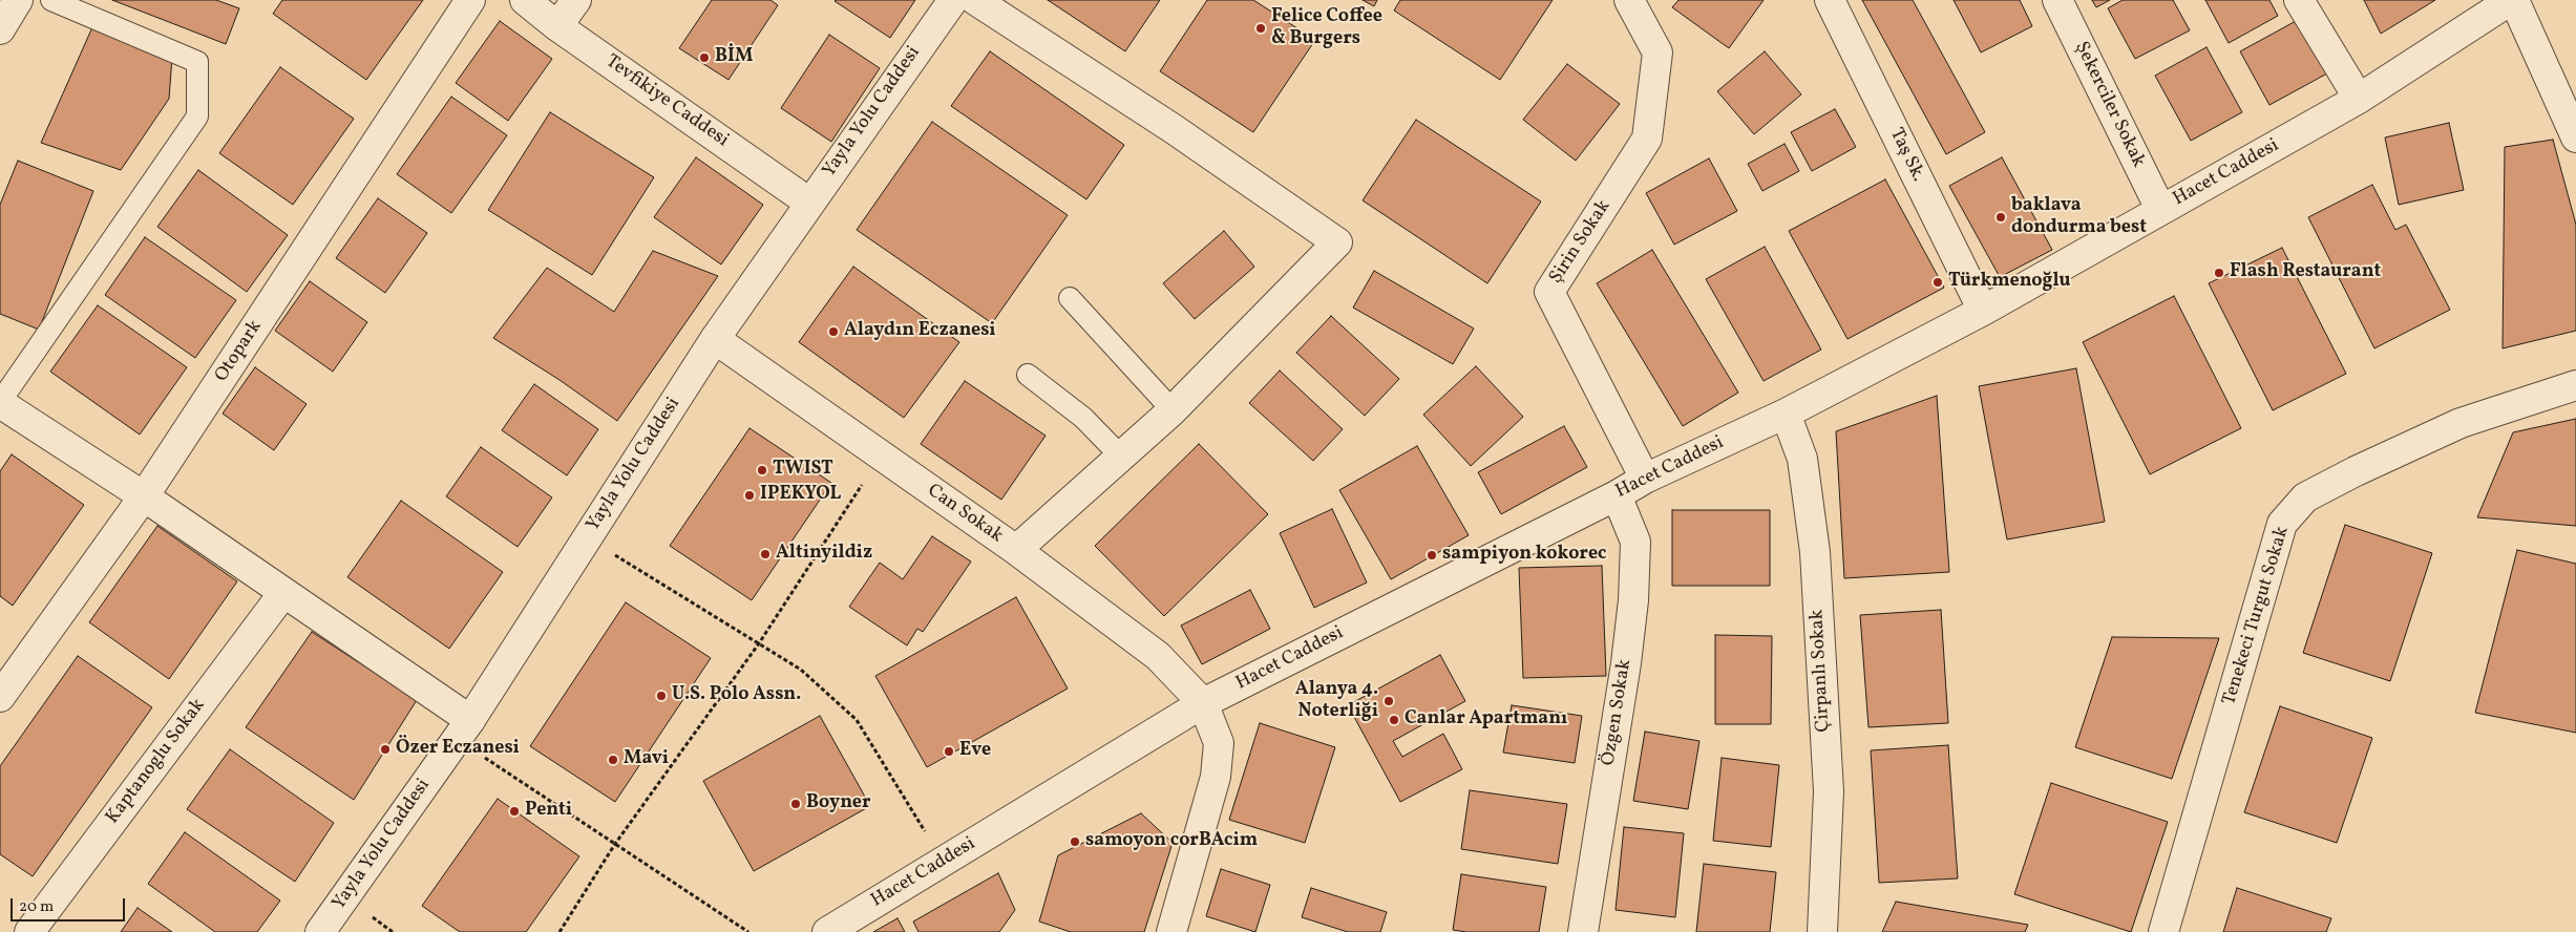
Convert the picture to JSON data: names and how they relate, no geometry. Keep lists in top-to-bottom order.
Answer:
{
  "streets": {
    "street": [
      "Tevfikiye Caddesi",
      "Şekerciler Sokak",
      "Yayla Yolu Caddesi",
      "Taş Sk.",
      "Hacet Caddesi",
      "Şirin Sokak",
      "Otopark",
      "Can Sokak",
      "Tenekeci Turgut Sokak",
      "Çirpanlı Sokak",
      "Özgen Sokak",
      "Kaptanoglu Sokak"
    ]
  },
  "crossings": [
    ["Tevfikiye Caddesi", "Yayla Yolu Caddesi"],
    ["Şekerciler Sokak", "Hacet Caddesi"],
    ["Yayla Yolu Caddesi", "Can Sokak"],
    ["Taş Sk.", "Hacet Caddesi"],
    ["Hacet Caddesi", "Şirin Sokak"],
    ["Hacet Caddesi", "Can Sokak"],
    ["Hacet Caddesi", "Çirpanlı Sokak"],
    ["Hacet Caddesi", "Özgen Sokak"]
  ],
  "places": [
    "Felice Coffee & Burgers",
    "BİM",
    "baklava dondurma best",
    "Flash Restaurant",
    "Türkmenoğlu",
    "Alaydın Eczanesi",
    "TWIST",
    "IPEKYOL",
    "Altinyildiz",
    "sampiyon kokorec",
    "U.S. Polo Assn.",
    "Alanya 4. Noterliği",
    "Canlar Apartmanı",
    "Özer Eczanesi",
    "Eve",
    "Mavi",
    "Boyner",
    "Penti",
    "samoyon corBAcim"
  ],
  "scale_bar": "20 m"
}
